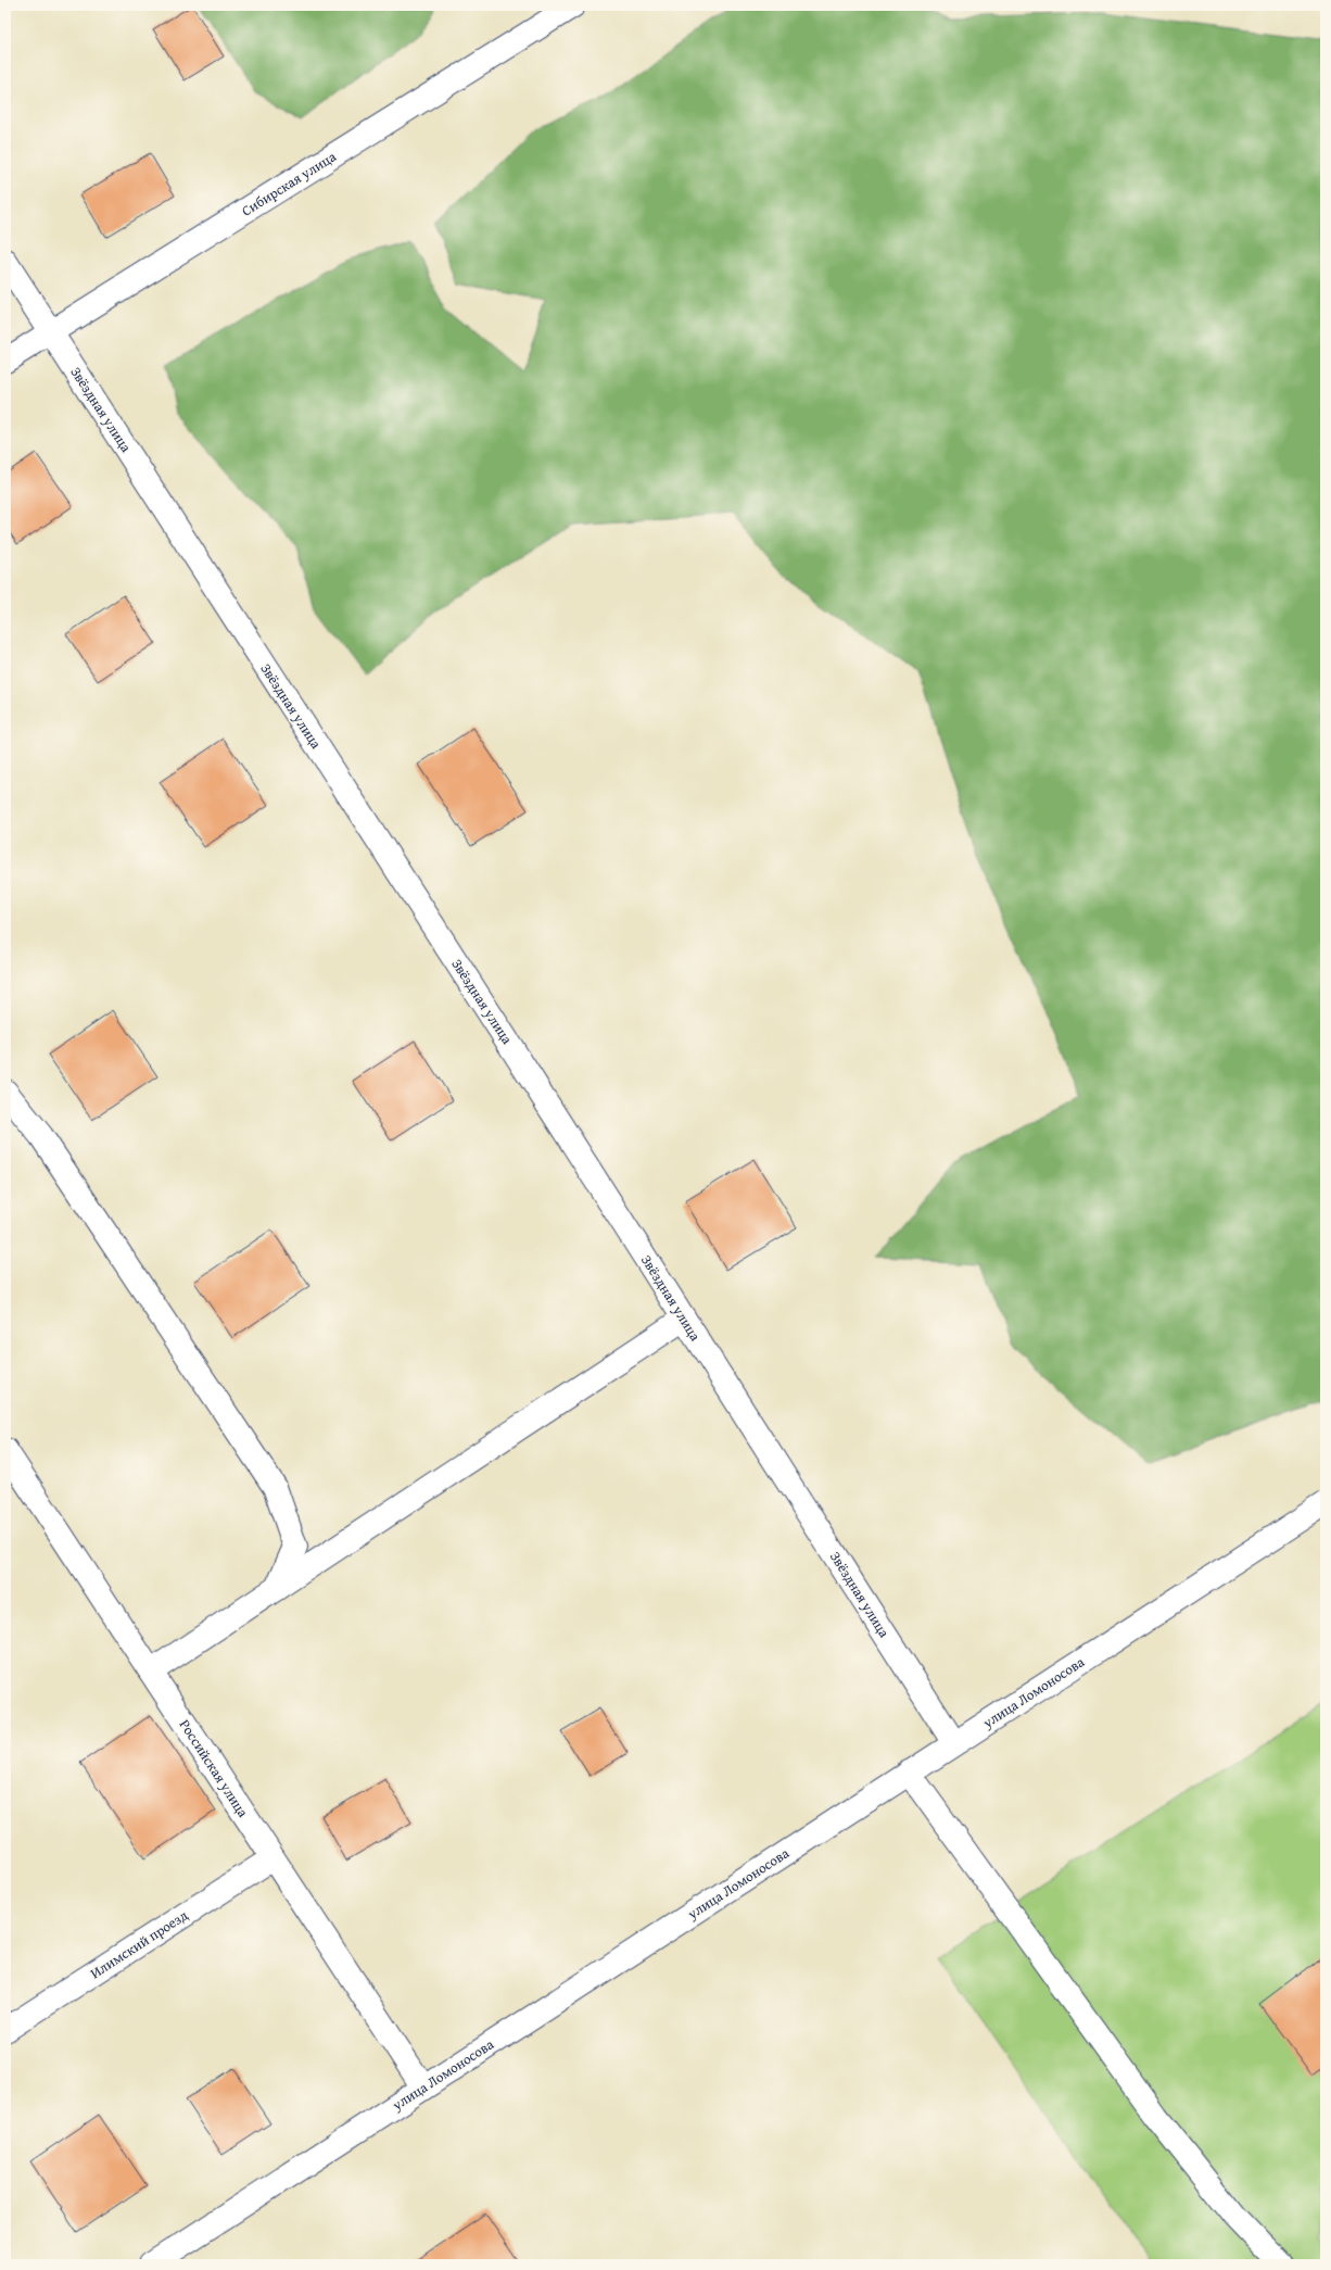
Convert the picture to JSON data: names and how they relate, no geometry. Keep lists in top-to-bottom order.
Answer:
{
  "streets": {
    "street": [
      "Сибирская улица",
      "Звёздная улица",
      "улица Ломоносова",
      "Российская улица",
      "Илимский проезд"
    ]
  },
  "crossings": [
    ["Сибирская улица", "Звёздная улица"],
    ["Звёздная улица", "улица Ломоносова"],
    ["улица Ломоносова", "Российская улица"],
    ["Российская улица", "Илимский проезд"]
  ]
}
